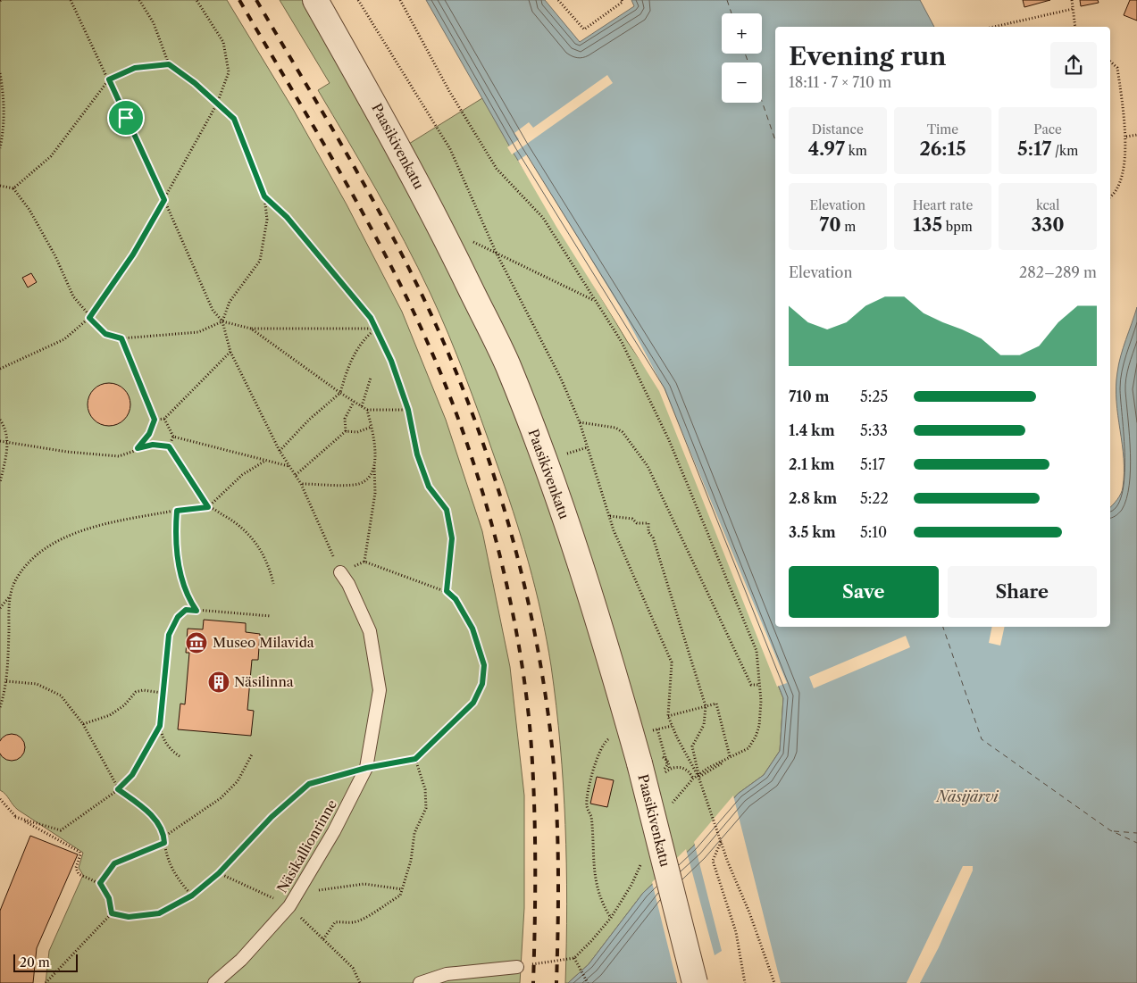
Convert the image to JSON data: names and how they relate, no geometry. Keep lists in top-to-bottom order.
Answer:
{
  "streets": {
    "street": ["Paasikivenkatu"],
    "lane": ["Näsikallionrinne"]
  },
  "water": ["Näsijärvi"],
  "places": {
    "museum": ["Museo Milavida"],
    "building": ["Näsilinna"]
  },
  "scale_bar": "20 m",
  "page": {
    "map_buttons": ["+", "−"],
    "heading": ["Evening run", "18:11 · 7 × 710 m"],
    "stats": [
      ["Distance", "4.97 km"],
      ["Time", "26:15"],
      ["Pace", "5:17 /km"],
      ["Elevation", "70 m"],
      ["Heart rate", "135 bpm"],
      ["kcal", "330"]
    ],
    "chart": ["Elevation", "282–289 m"],
    "list": [
      {
        "name": "710 m",
        "note": "5:25"
      },
      {
        "name": "1.4 km",
        "note": "5:33"
      },
      {
        "name": "2.1 km",
        "note": "5:17"
      },
      {
        "name": "2.8 km",
        "note": "5:22"
      },
      {
        "name": "3.5 km",
        "note": "5:10"
      }
    ],
    "buttons": ["Save", "Share"],
    "scale": "20 m"
  }
}
